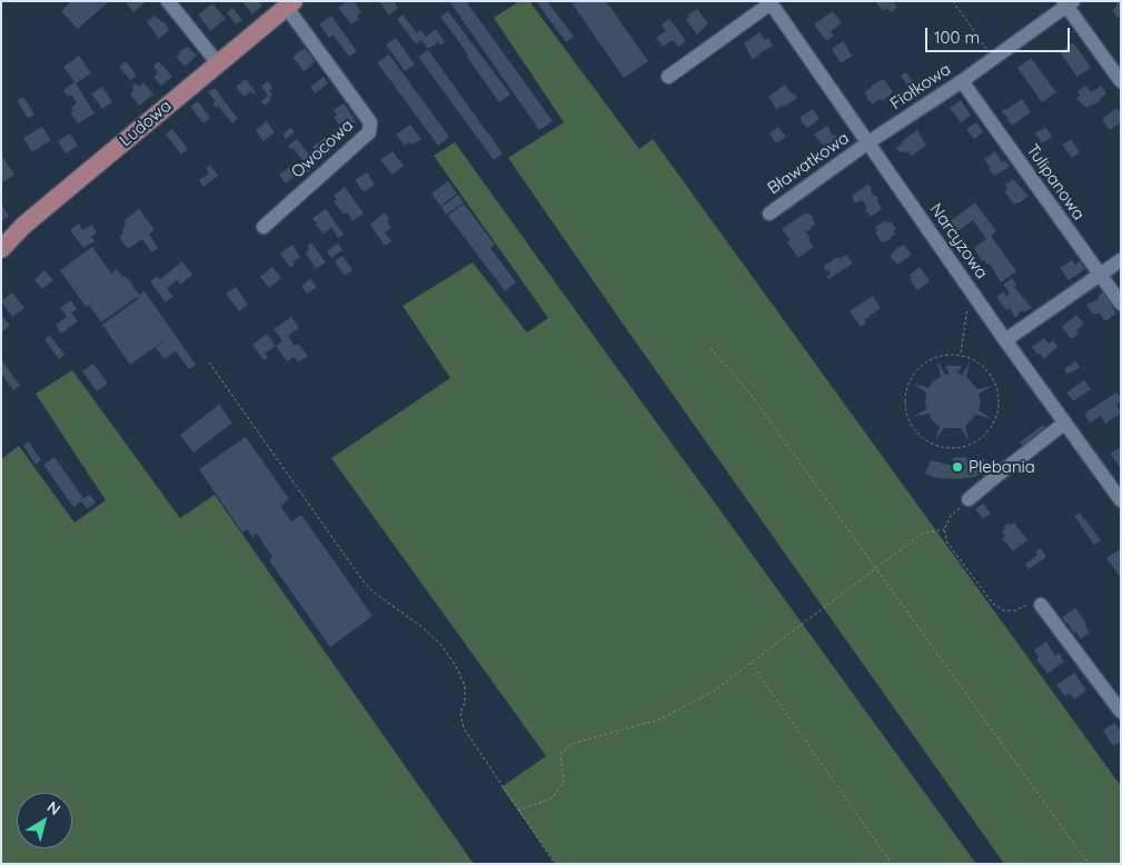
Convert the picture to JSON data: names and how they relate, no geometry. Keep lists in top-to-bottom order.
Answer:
{
  "streets": {
    "main road": ["Ludowa"],
    "street": [
      "Fiołkowa",
      "Owocowa",
      "Bławatkowa",
      "Tulipanowa",
      "Narcyzowa"
    ]
  },
  "crossings": [
    ["Fiołkowa", "Bławatkowa"],
    ["Fiołkowa", "Tulipanowa"],
    ["Fiołkowa", "Narcyzowa"],
    ["Ludowa", "Owocowa"],
    ["Bławatkowa", "Narcyzowa"]
  ],
  "places": ["Plebania"],
  "scale_bar": "100 m",
  "north": "top right"
}
